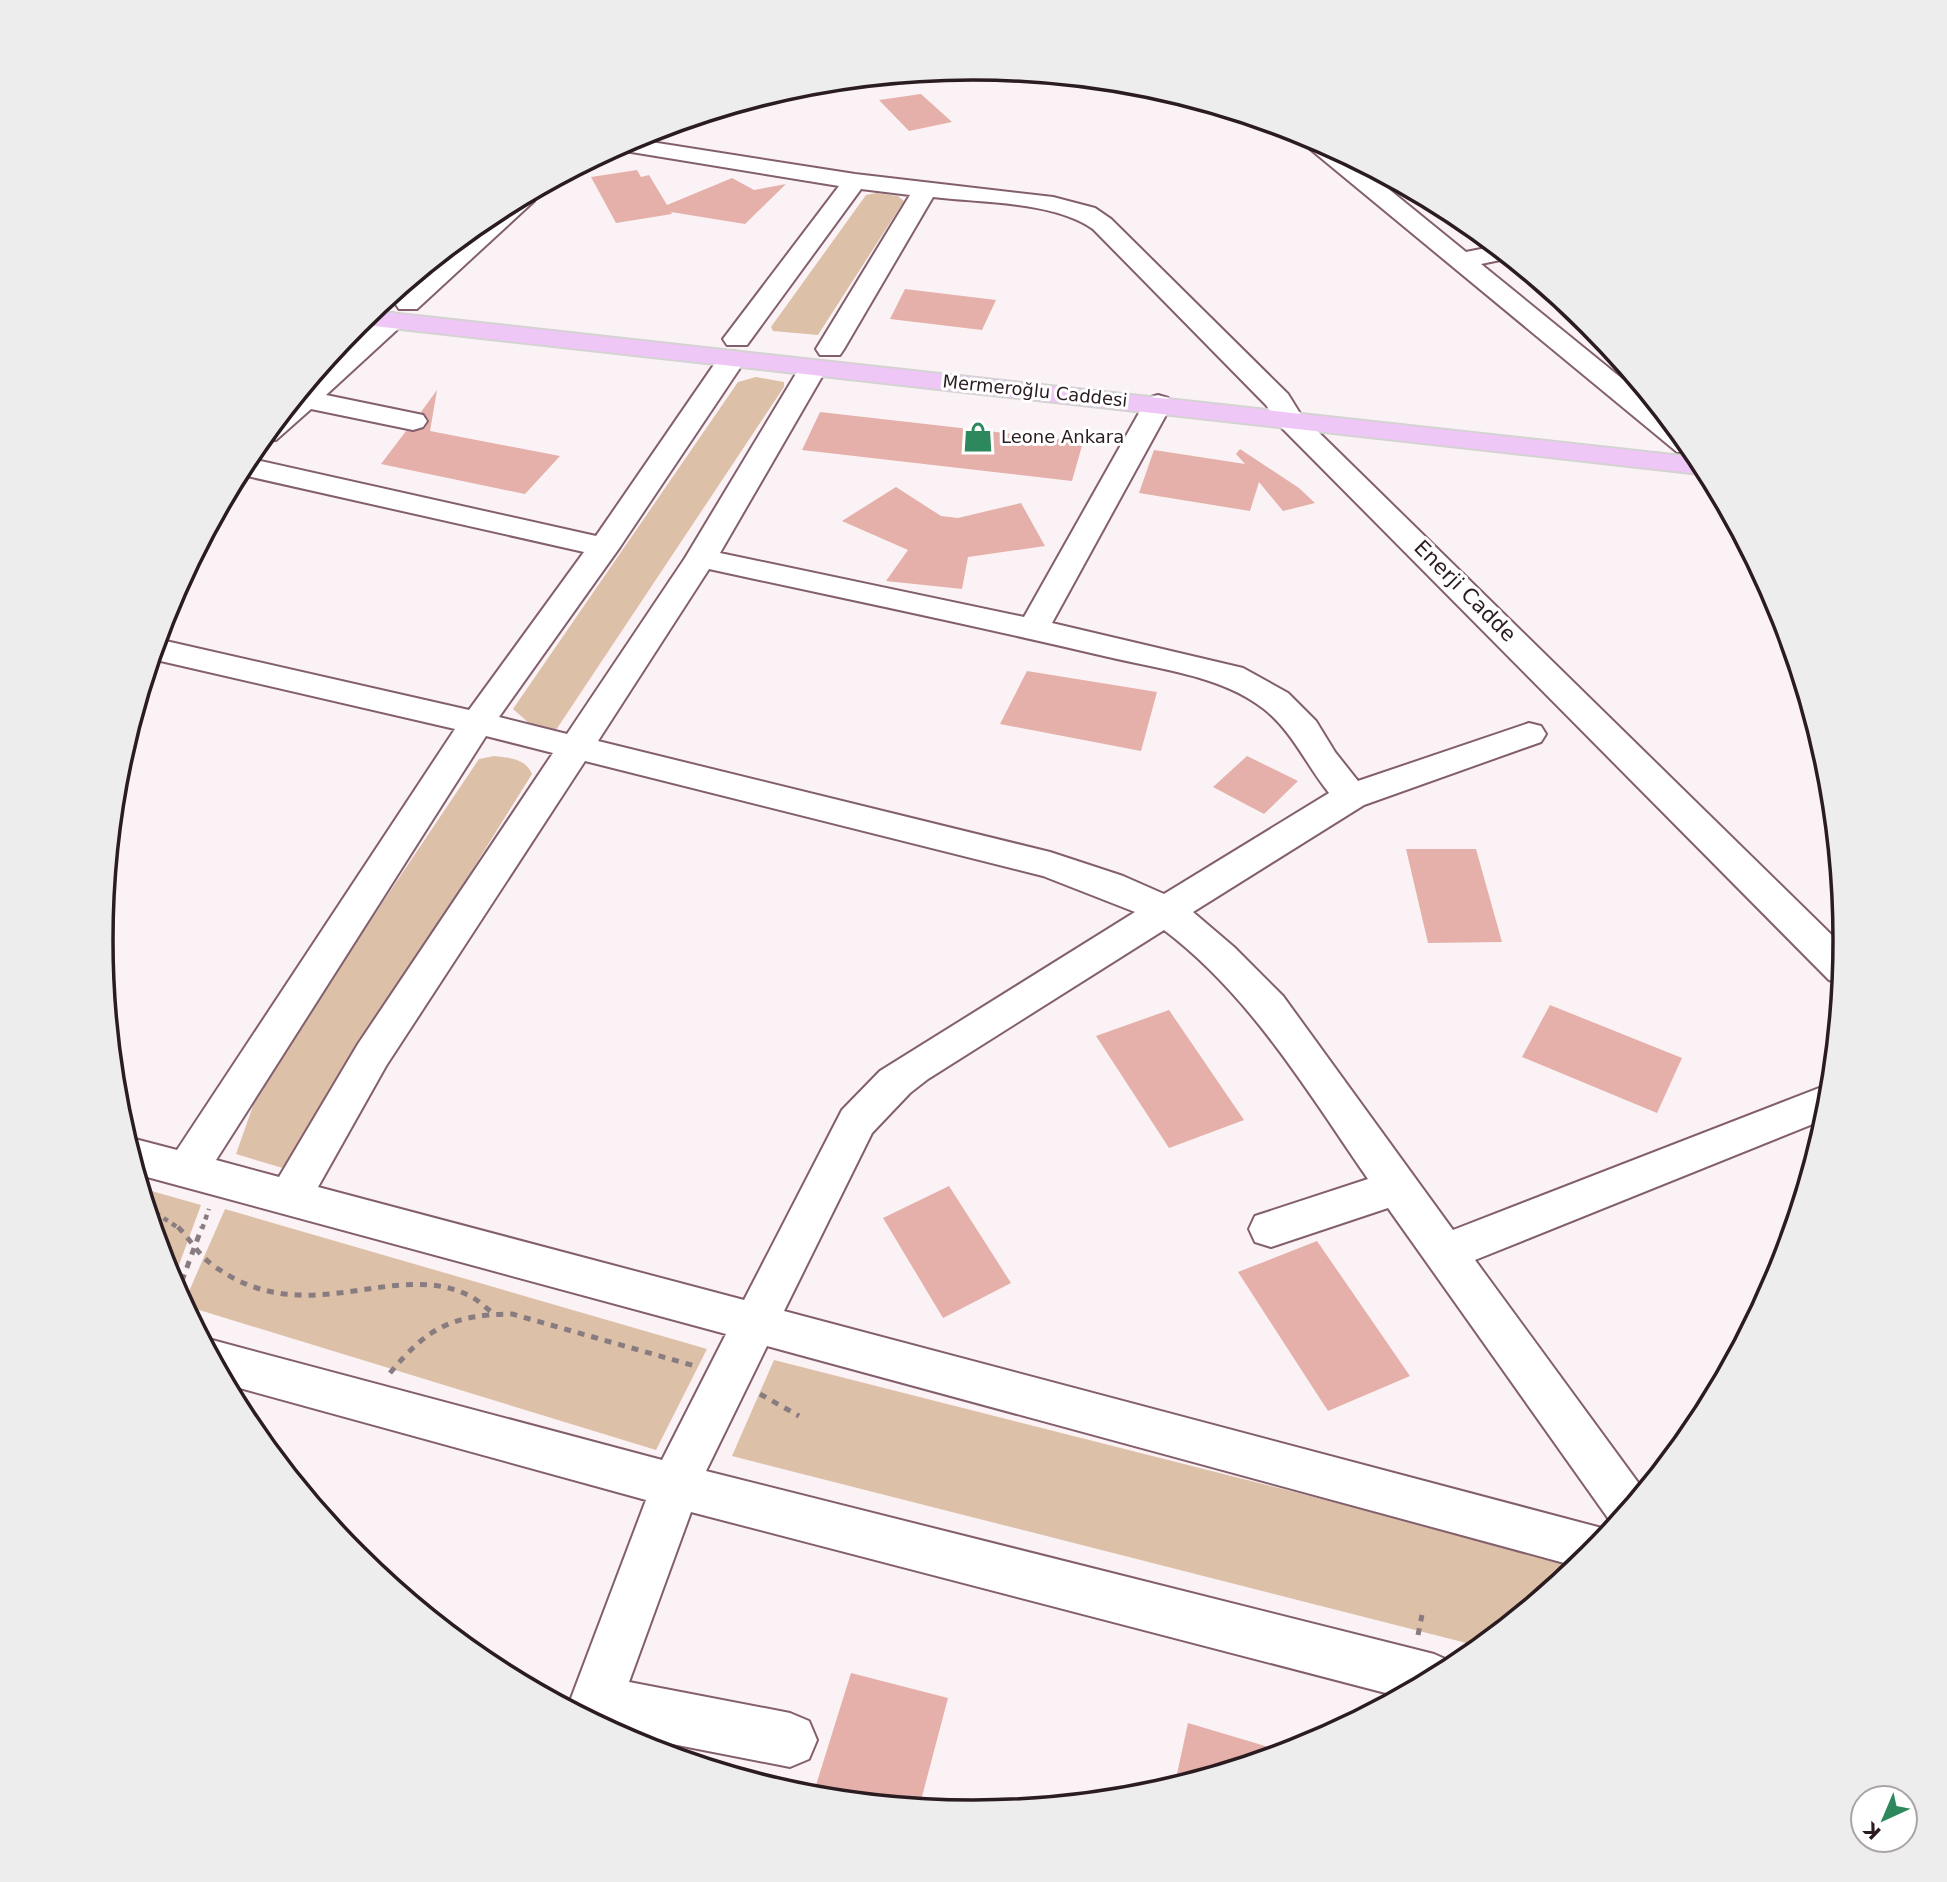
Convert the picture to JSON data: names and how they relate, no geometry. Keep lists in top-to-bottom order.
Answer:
{
  "streets": {
    "main road": ["Mermeroğlu Caddesi"],
    "street": ["Enerji Cadde"]
  },
  "crossings": [
    ["Mermeroğlu Caddesi", "Enerji Cadde"]
  ],
  "places": {
    "shop": ["Leone Ankara"]
  },
  "north": "bottom left"
}
